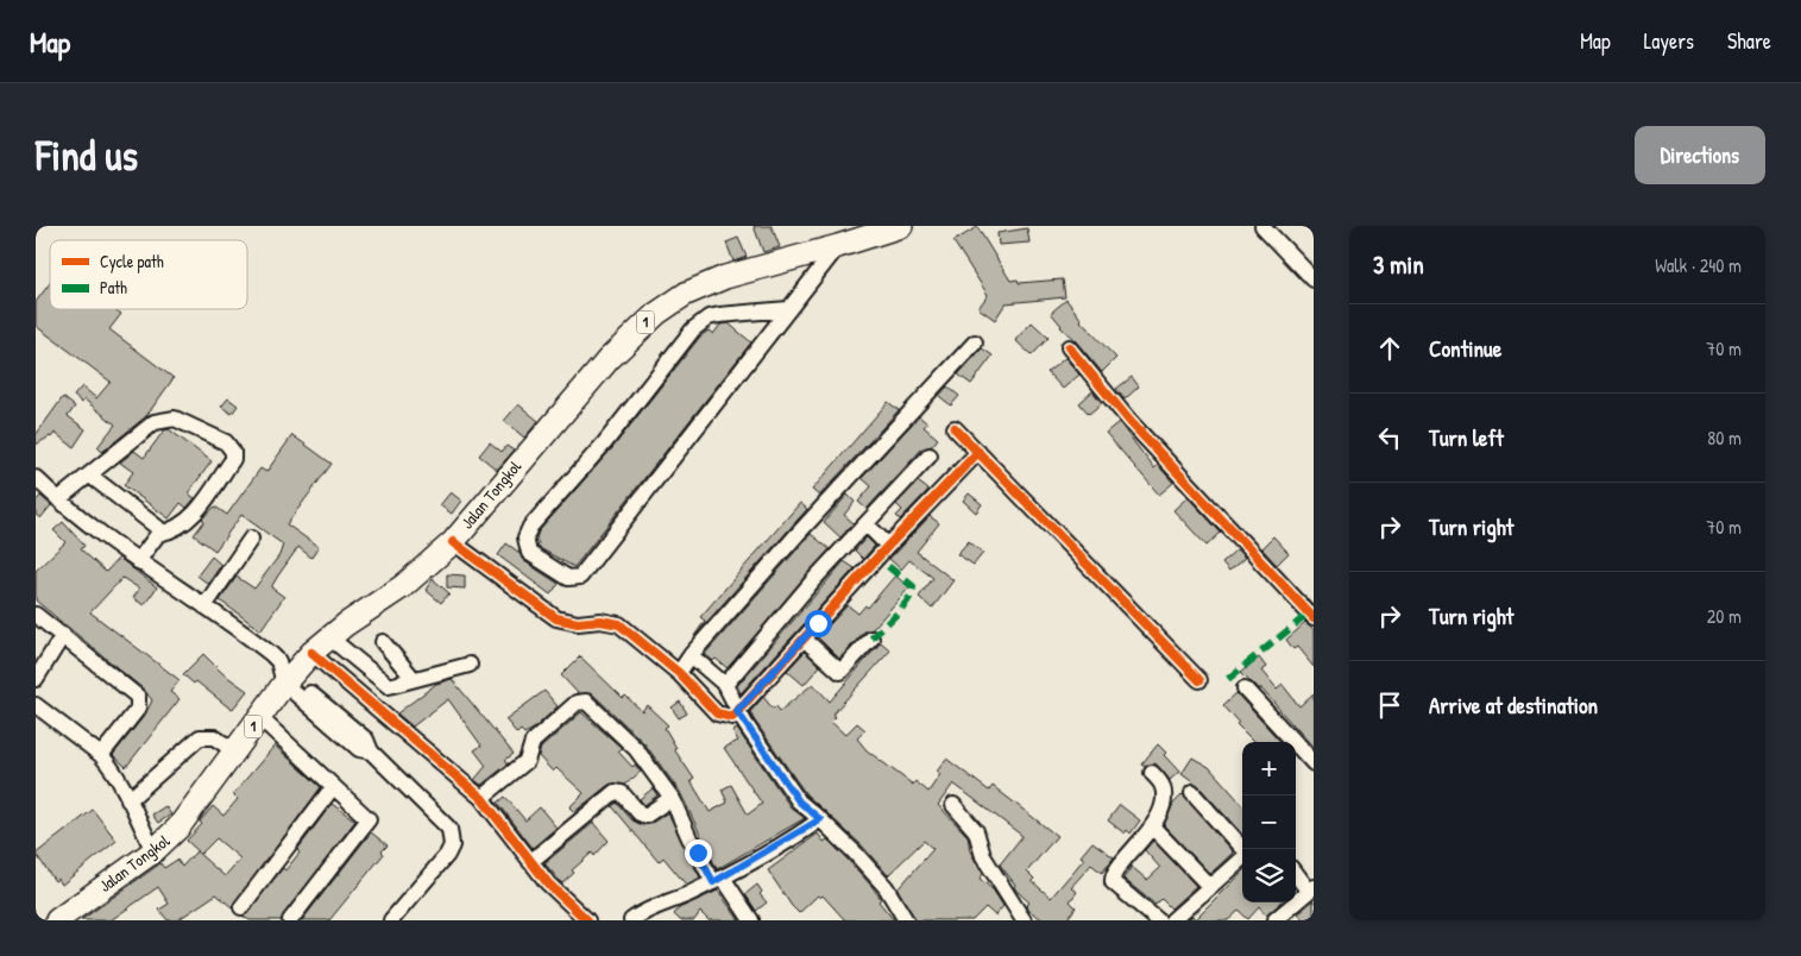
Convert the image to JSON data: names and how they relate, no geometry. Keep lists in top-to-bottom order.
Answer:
{
  "streets": {
    "highway": ["1", "Jalan Tongkol"]
  },
  "legend": ["Cycle path", "Path"],
  "page": {
    "header": "Map",
    "nav": ["Map", "Layers", "Share"],
    "buttons": "Directions",
    "title": "Find us",
    "heading": ["3 min", "Walk · 240 m"],
    "list": [
      ["Continue", "70 m"],
      ["Turn left", "80 m"],
      ["Turn right", "70 m"],
      ["Turn right", "20 m"],
      "Arrive at destination"
    ],
    "map_buttons": ["+", "−"]
  }
}
